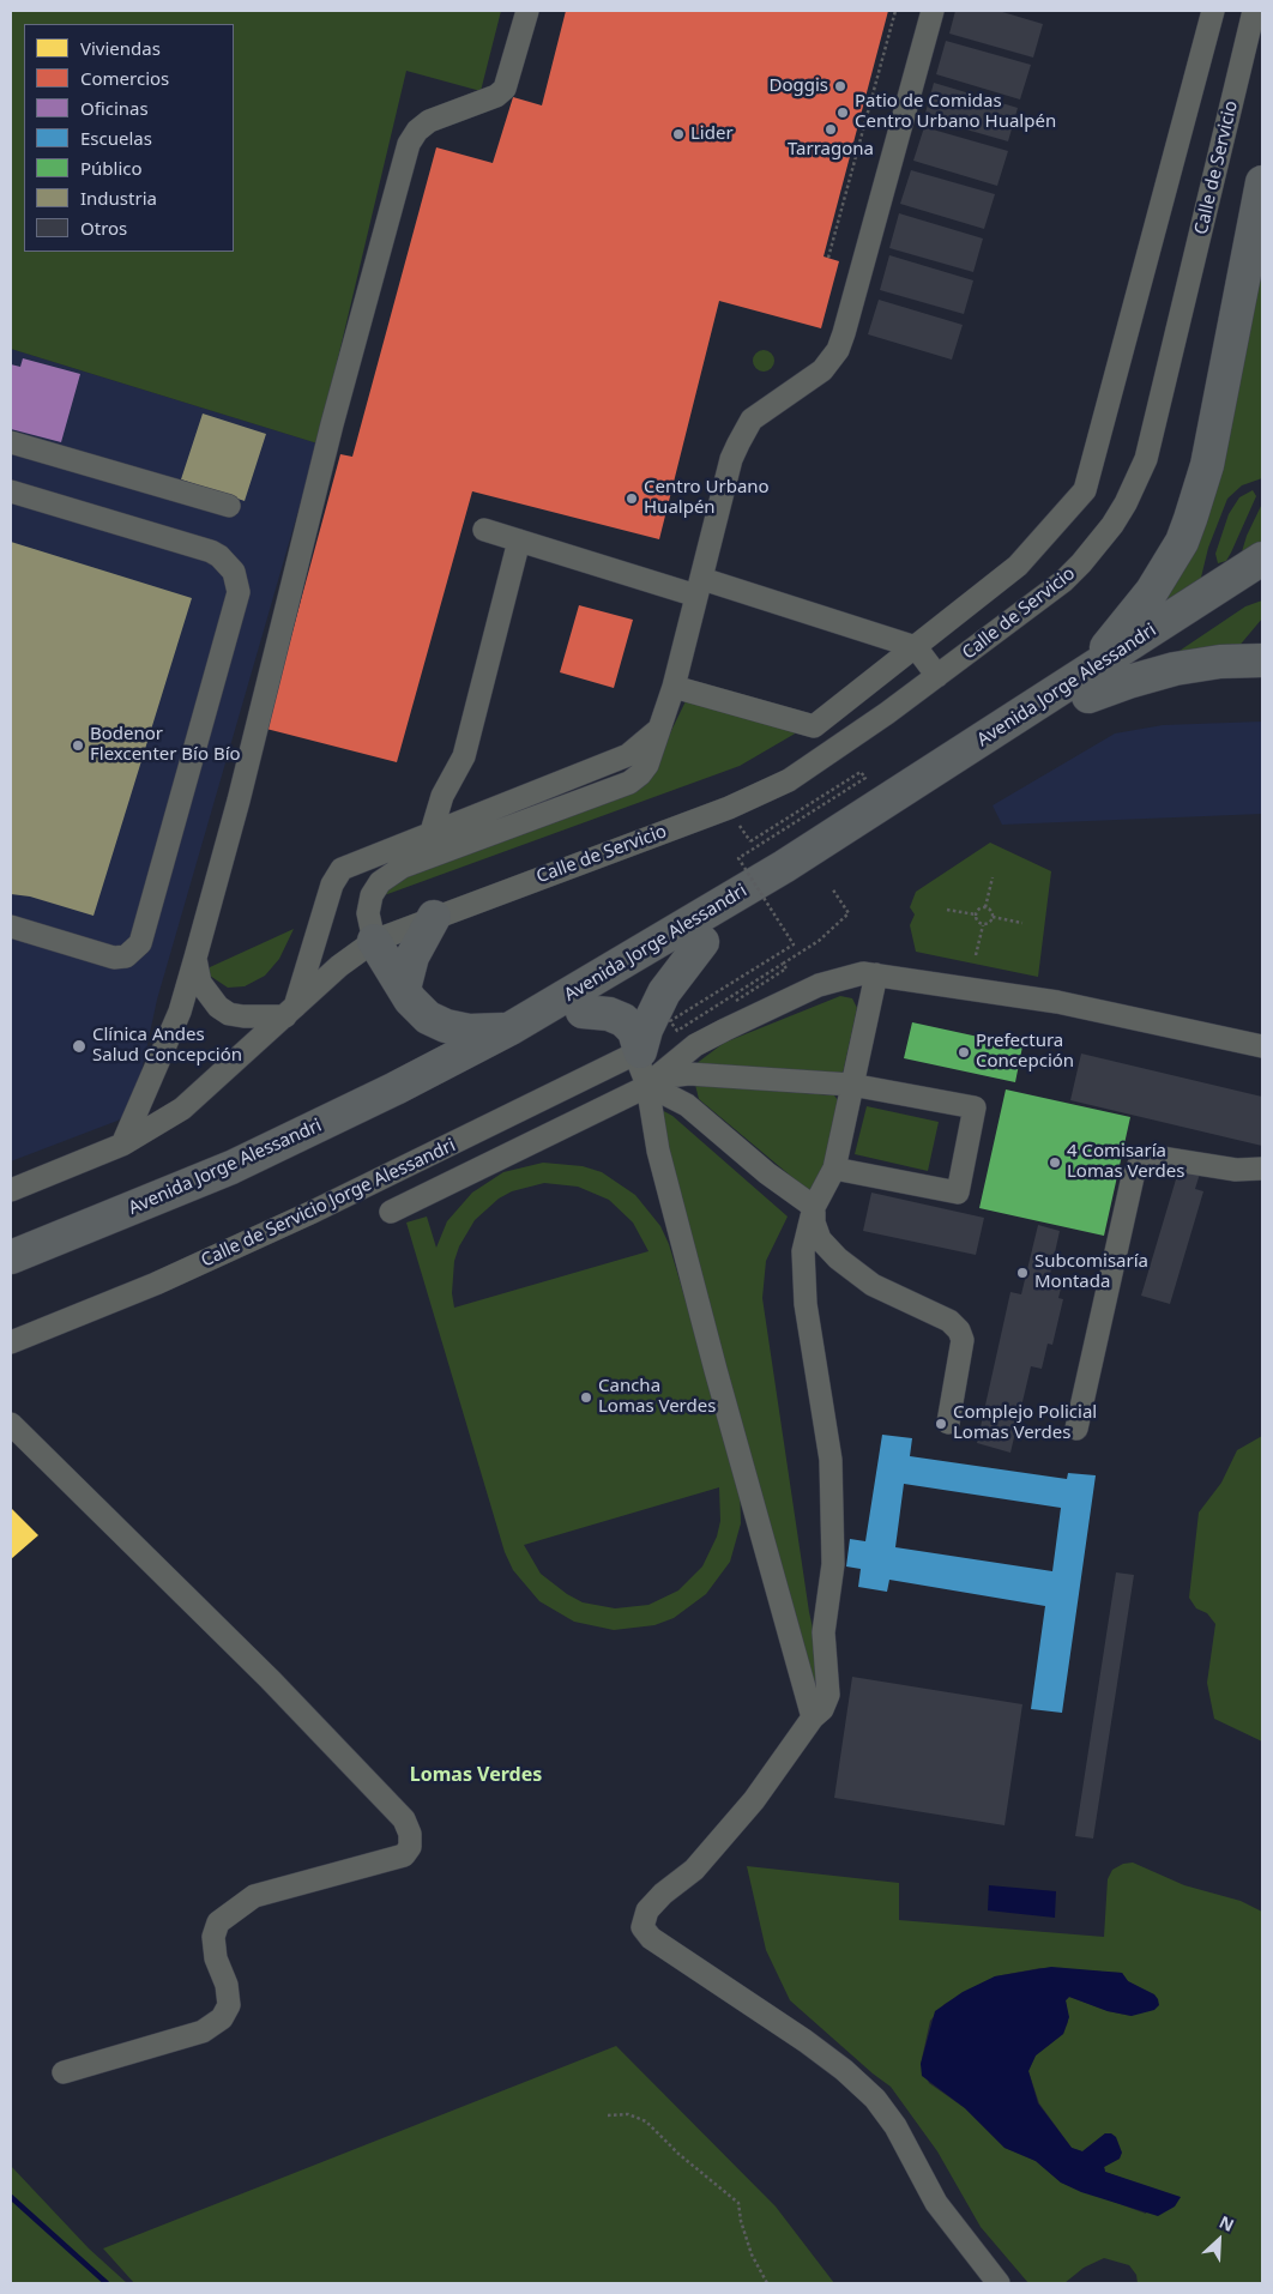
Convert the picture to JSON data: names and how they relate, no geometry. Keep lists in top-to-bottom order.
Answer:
{
  "streets": {
    "highway": ["Avenida Jorge Alessandri"],
    "street": ["Calle de Servicio", "Calle de Servicio Jorge Alessandri"]
  },
  "districts": ["Lomas Verdes"],
  "places": [
    "Doggis",
    "Patio de Comidas Centro Urbano Hualpén",
    "Tarragona",
    "Lider",
    "Centro Urbano Hualpén",
    "Bodenor Flexcenter Bío Bío",
    "Clínica Andes Salud Concepción",
    "Prefectura Concepción",
    "4 Comisaría Lomas Verdes",
    "Subcomisaría Montada",
    "Cancha Lomas Verdes",
    "Complejo Policial Lomas Verdes"
  ],
  "legend": [
    "Viviendas",
    "Comercios",
    "Oficinas",
    "Escuelas",
    "Público",
    "Industria",
    "Otros"
  ],
  "north": "top right"
}
